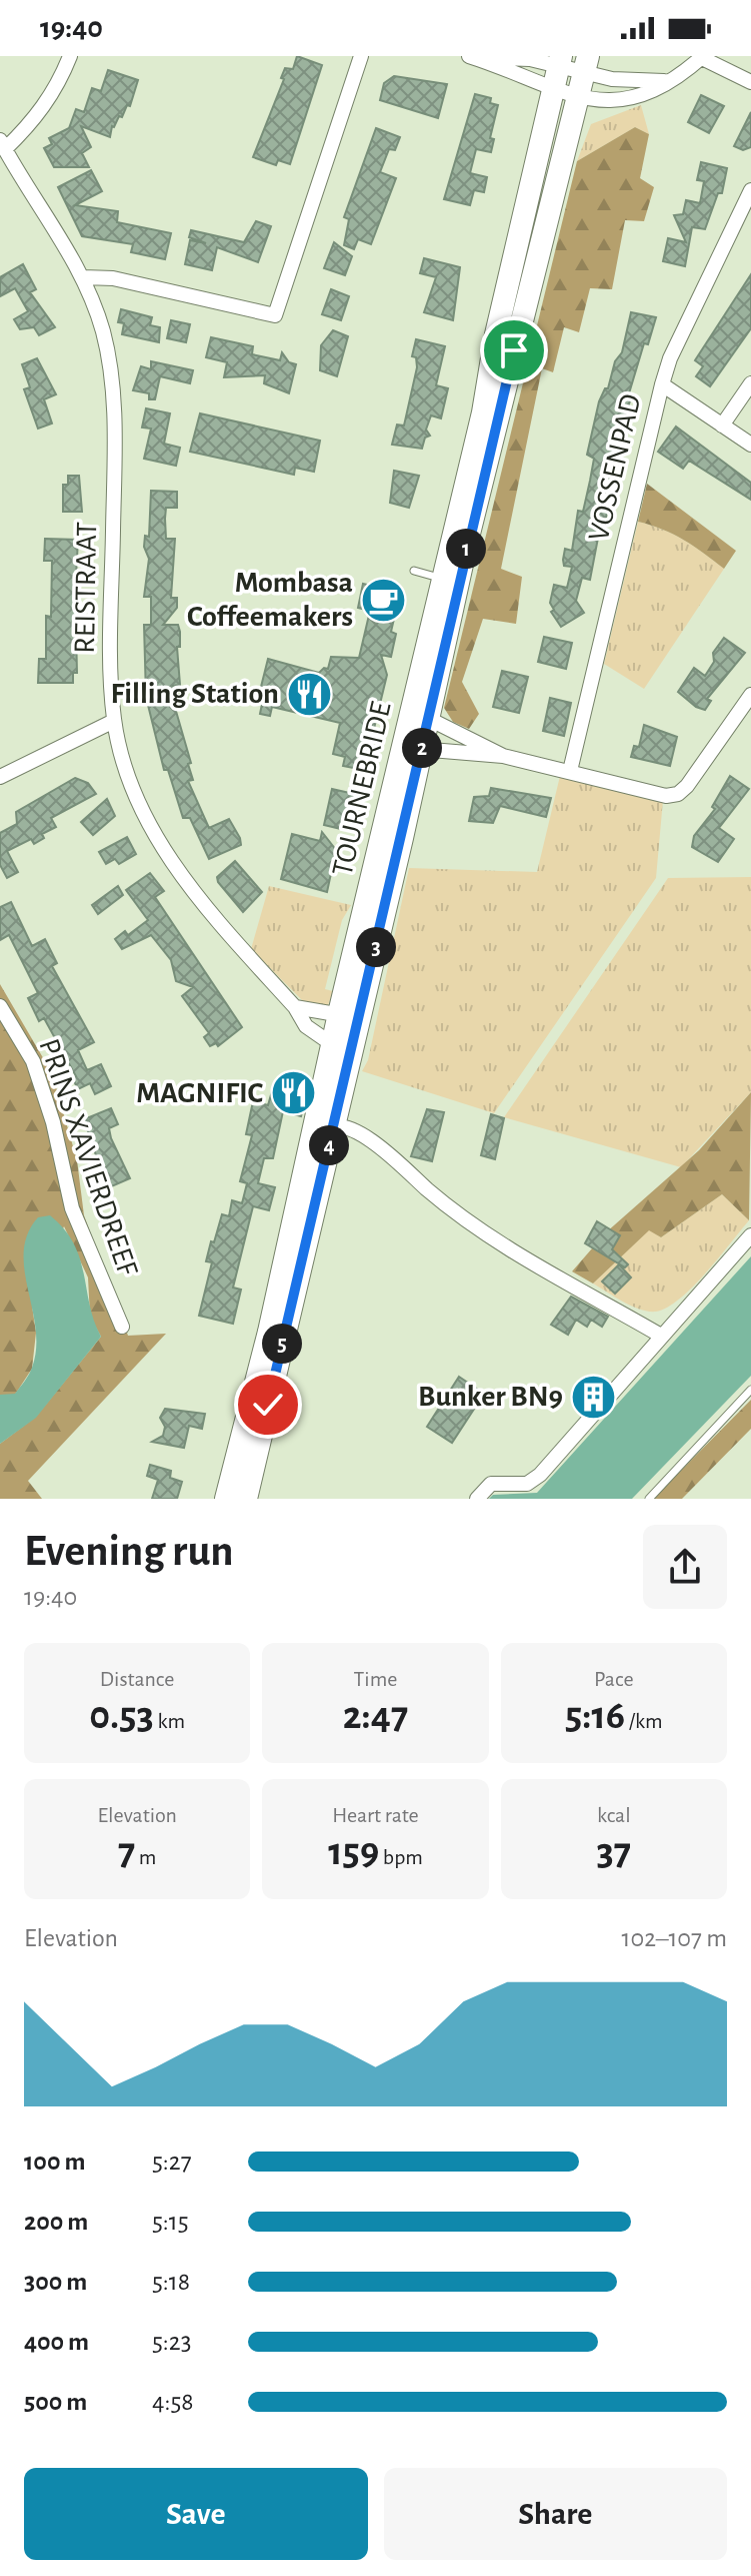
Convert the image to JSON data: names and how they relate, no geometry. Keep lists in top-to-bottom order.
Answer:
{
  "streets": {
    "main road": ["TOURNEBRIDE"],
    "street": ["VOSSENPAD", "REISTRAAT", "PRINS XAVIERDREEF"]
  },
  "crossings": [
    ["REISTRAAT", "TOURNEBRIDE"]
  ],
  "places": {
    "cafe": ["Mombasa Coffeemakers"],
    "restaurant": ["Filling Station", "MAGNIFIC"],
    "building": ["Bunker BN9"]
  },
  "page": {
    "status": "19:40",
    "pins": [
      "1",
      "2",
      "3",
      "4",
      "5"
    ],
    "heading": ["Evening run", "19:40"],
    "stats": [
      ["Distance", "0.53 km"],
      ["Time", "2:47"],
      ["Pace", "5:16 /km"],
      ["Elevation", "7 m"],
      ["Heart rate", "159 bpm"],
      ["kcal", "37"]
    ],
    "chart": ["Elevation", "102–107 m"],
    "list": [
      {
        "name": "100 m",
        "note": "5:27"
      },
      {
        "name": "200 m",
        "note": "5:15"
      },
      {
        "name": "300 m",
        "note": "5:18"
      },
      {
        "name": "400 m",
        "note": "5:23"
      },
      {
        "name": "500 m",
        "note": "4:58"
      }
    ],
    "buttons": ["Save", "Share"]
  }
}
